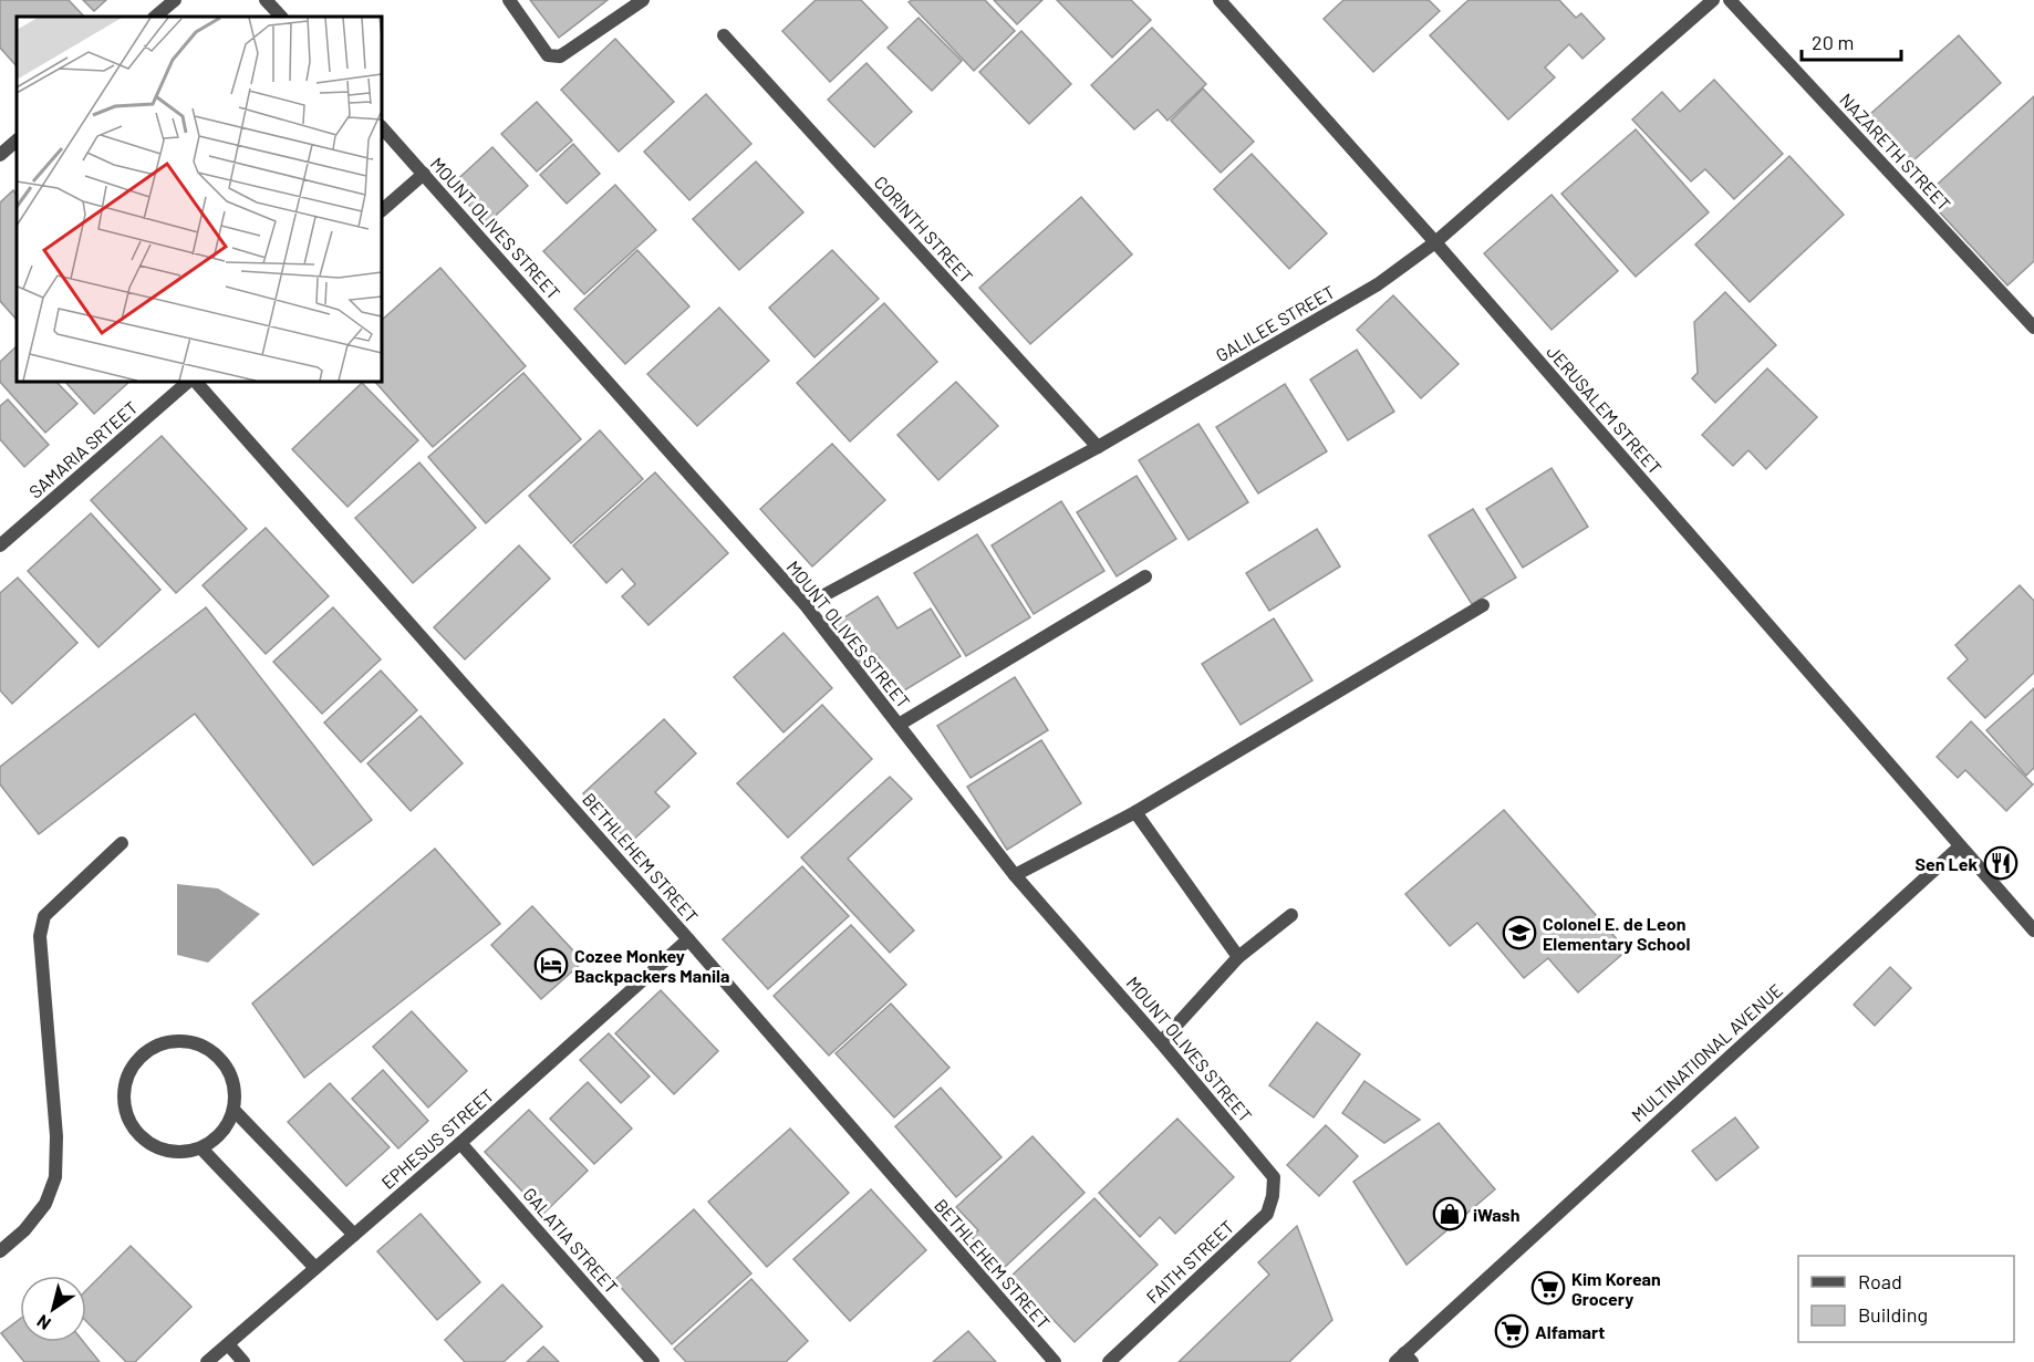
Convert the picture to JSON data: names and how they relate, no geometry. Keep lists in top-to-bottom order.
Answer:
{
  "streets": {
    "street": [
      "NAZARETH STREET",
      "MOUNT OLIVES STREET",
      "CORINTH STREET",
      "GALILEE STREET",
      "JERUSALEM STREET",
      "SAMARIA SRTEET",
      "BETHLEHEM STREET",
      "MULTINATIONAL AVENUE",
      "EPHESUS STREET",
      "GALATIA STREET",
      "FAITH STREET"
    ]
  },
  "crossings": [
    ["MOUNT OLIVES STREET", "GALILEE STREET"],
    ["MOUNT OLIVES STREET", "FAITH STREET"],
    ["CORINTH STREET", "GALILEE STREET"],
    ["GALILEE STREET", "JERUSALEM STREET"],
    ["JERUSALEM STREET", "MULTINATIONAL AVENUE"],
    ["BETHLEHEM STREET", "EPHESUS STREET"],
    ["EPHESUS STREET", "GALATIA STREET"]
  ],
  "places": {
    "restaurant": ["Sen Lek"],
    "school or university": ["Colonel E. de Leon Elementary School"],
    "hotel": ["Cozee Monkey Backpackers Manila"],
    "shop": ["iWash"],
    "supermarket": ["Kim Korean Grocery", "Alfamart"]
  },
  "legend": ["Road", "Building"],
  "scale_bar": "20 m",
  "north": "bottom left"
}
